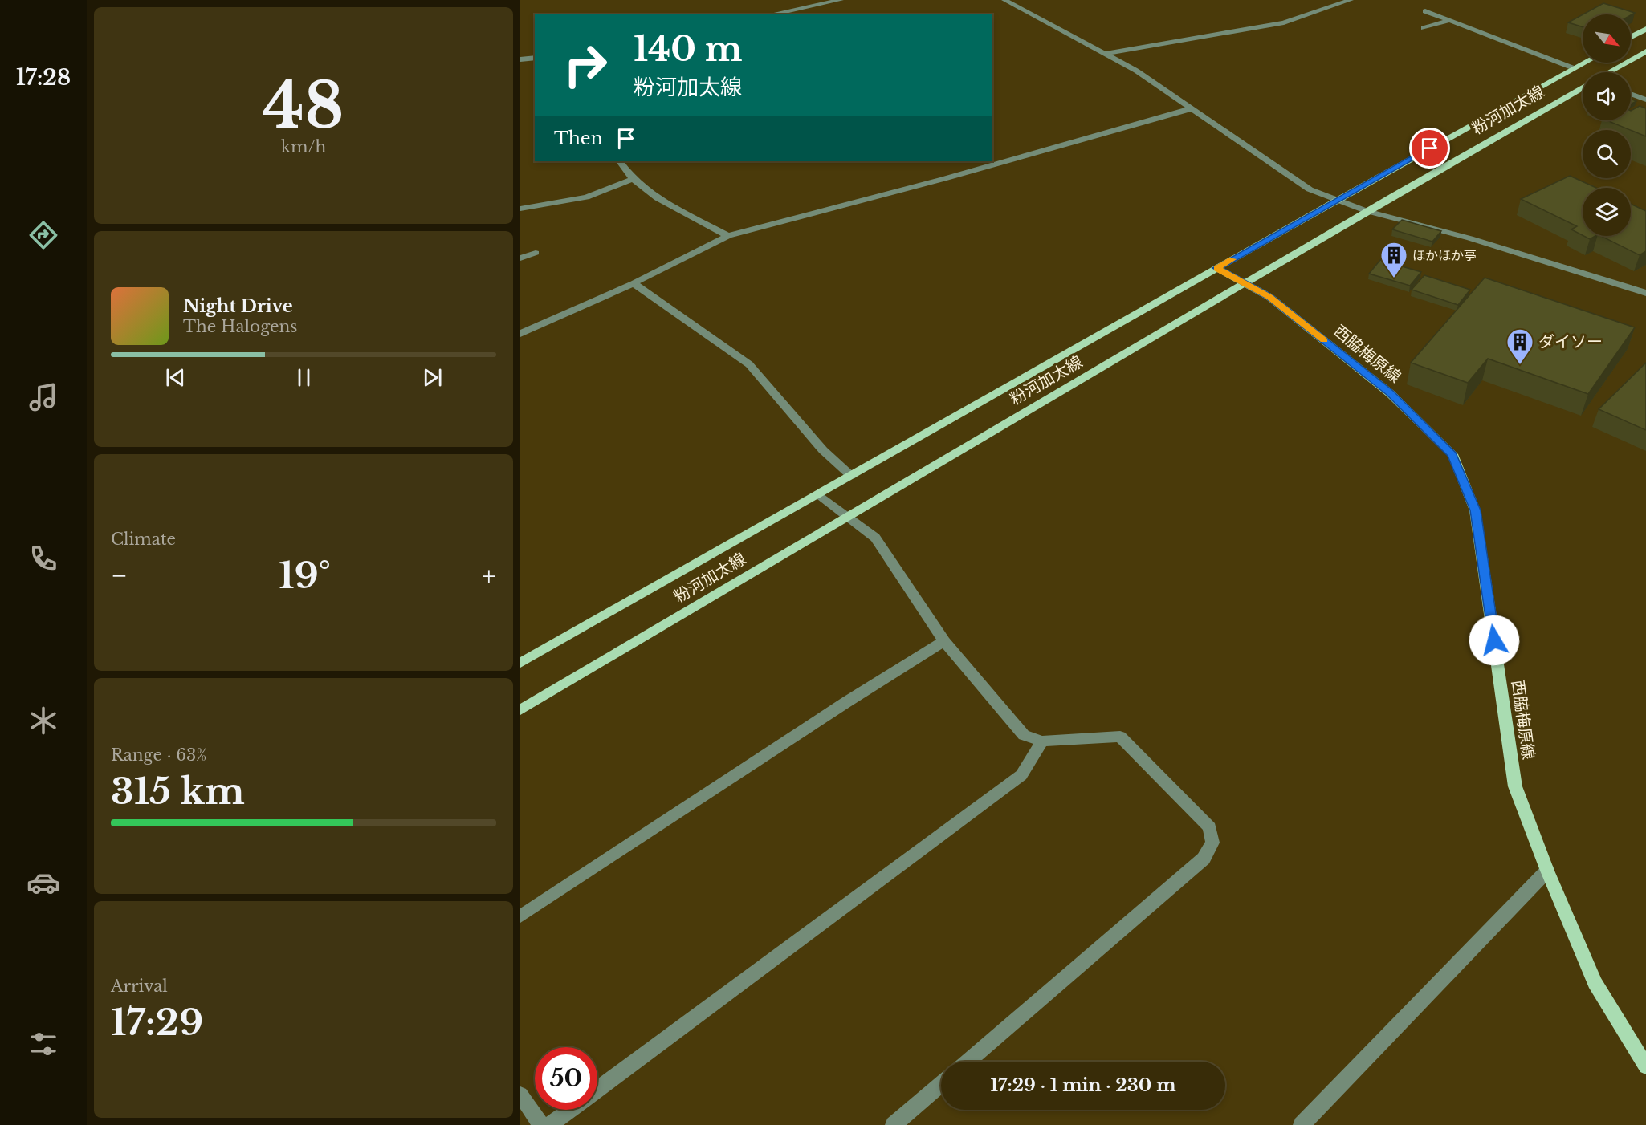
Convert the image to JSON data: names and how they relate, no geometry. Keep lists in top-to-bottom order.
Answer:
{
  "streets": {
    "main road": ["粉河加太線", "西脇梅原線"]
  },
  "crossings": [
    ["粉河加太線", "西脇梅原線"]
  ],
  "places": {
    "building": ["ほかほか亭", "ダイソー"]
  },
  "north": "bottom right",
  "page": {
    "tabs": "17:28",
    "tile": [
      ["48", "km/h"],
      "Climate",
      ["Range · 63%", "315 km"],
      ["Arrival", "17:29"]
    ],
    "turn": ["140 m", "粉河加太線"],
    "then": "Then",
    "song": ["Night Drive", "The Halogens"],
    "heat": ["−", "19°", "+"],
    "limit": "50",
    "trip": "17:29 · 1 min · 230 m"
  }
}
